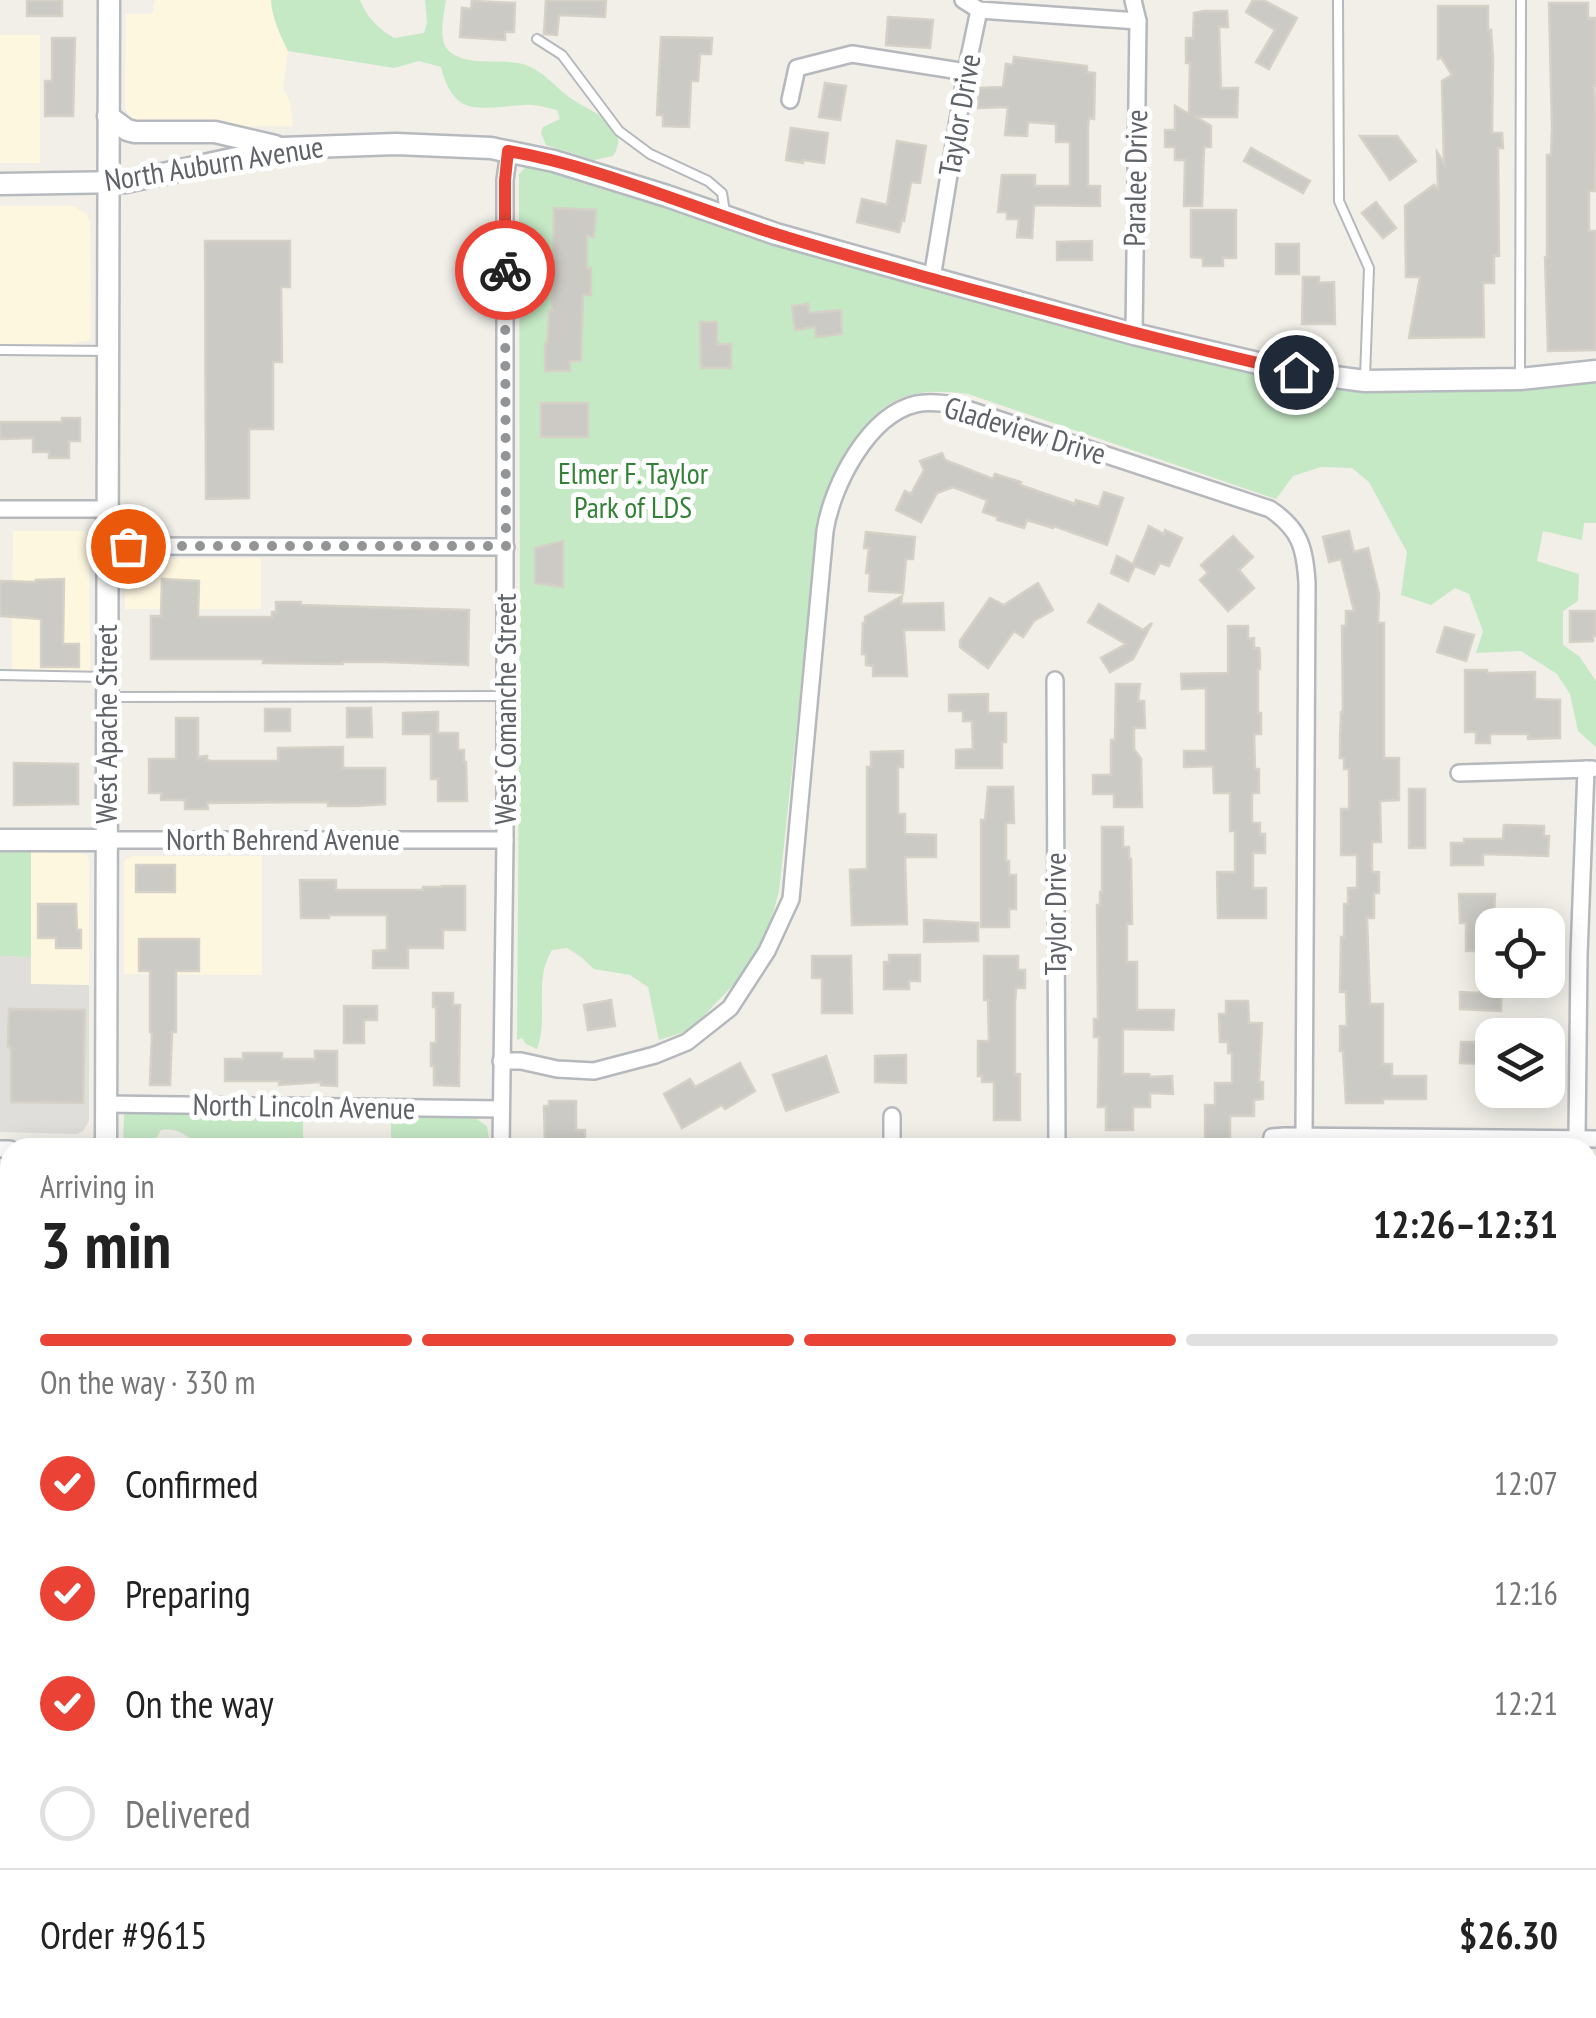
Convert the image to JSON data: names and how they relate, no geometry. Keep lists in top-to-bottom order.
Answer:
{
  "streets": {
    "main road": ["North Auburn Avenue", "West Apache Street", "North Behrend Avenue"],
    "street": [
      "Taylor Drive",
      "Paralee Drive",
      "Gladeview Drive",
      "West Comanche Street",
      "North Lincoln Avenue"
    ]
  },
  "crossings": [
    ["Taylor Drive", "North Auburn Avenue"],
    ["North Auburn Avenue", "Paralee Drive"],
    ["North Auburn Avenue", "West Comanche Street"],
    ["North Auburn Avenue", "West Apache Street"],
    ["Gladeview Drive", "West Comanche Street"],
    ["West Comanche Street", "North Behrend Avenue"],
    ["West Comanche Street", "North Lincoln Avenue"],
    ["West Apache Street", "North Behrend Avenue"],
    ["West Apache Street", "North Lincoln Avenue"]
  ],
  "parks": ["Elmer F. Taylor Park of LDS"],
  "page": {
    "heading": ["3 min", "Arriving in", "12:26–12:31"],
    "panel": ["Order #9615", "$26.30"],
    "bar": "On the way · 330 m",
    "list": [
      ["Confirmed", "12:07"],
      ["Preparing", "12:16"],
      ["On the way", "12:21"],
      "Delivered"
    ]
  }
}
